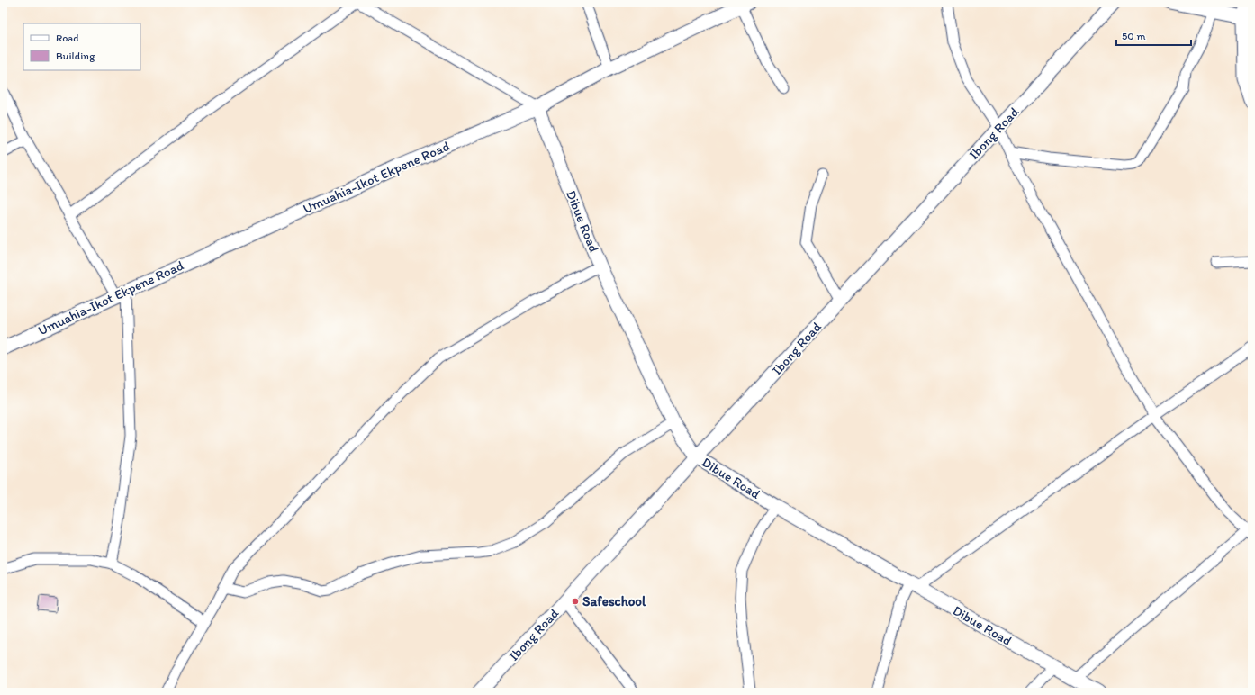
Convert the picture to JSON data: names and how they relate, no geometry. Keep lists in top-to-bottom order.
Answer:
{
  "streets": {
    "street": ["Ibong Road", "Umuahia-Ikot Ekpene Road", "Dibue Road"]
  },
  "crossings": [
    ["Ibong Road", "Dibue Road"],
    ["Umuahia-Ikot Ekpene Road", "Dibue Road"]
  ],
  "places": ["Safeschool"],
  "legend": ["Road", "Building"],
  "scale_bar": "50 m"
}
